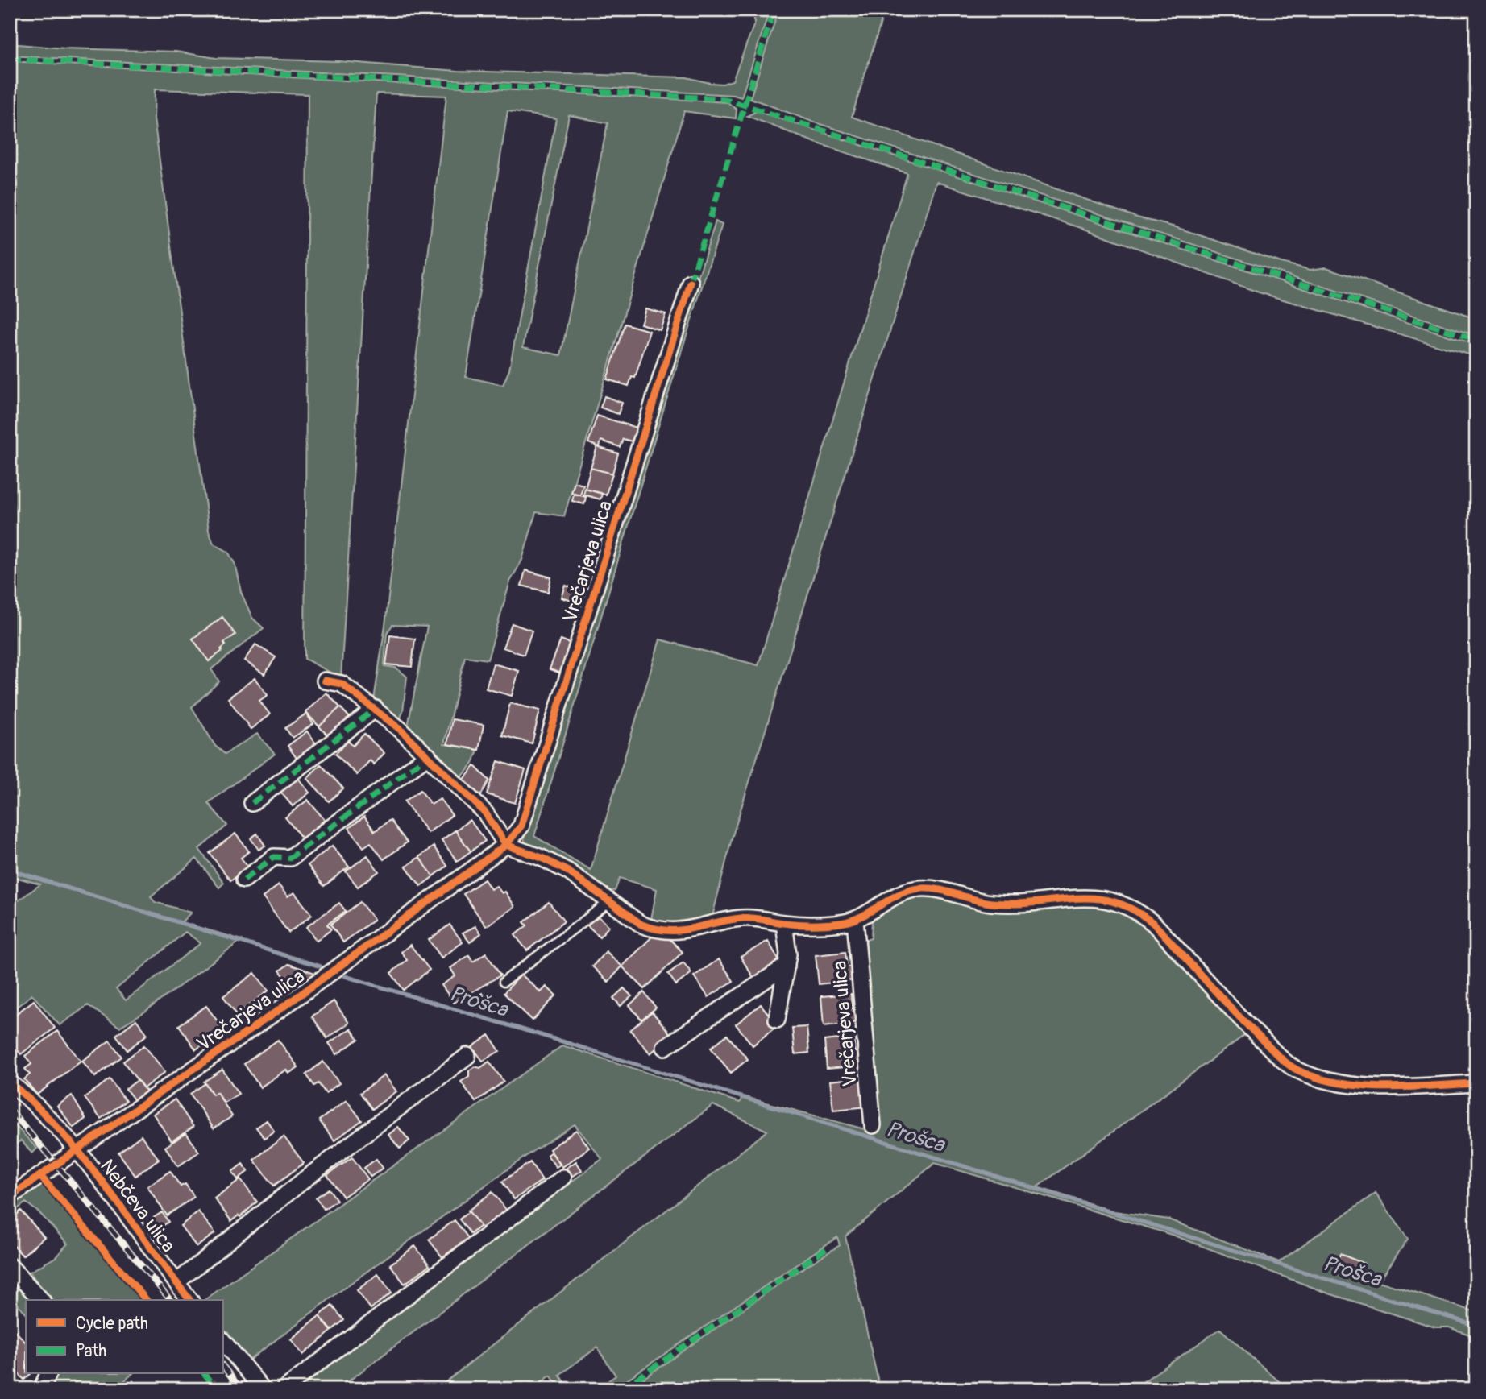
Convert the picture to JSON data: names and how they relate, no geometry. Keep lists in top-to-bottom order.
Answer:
{
  "streets": {
    "street": ["Vrečarjeva ulica", "Nebčeva ulica"]
  },
  "crossings": [
    ["Vrečarjeva ulica", "Nebčeva ulica"]
  ],
  "water": ["Prošca"],
  "legend": ["Cycle path", "Path"]
}
